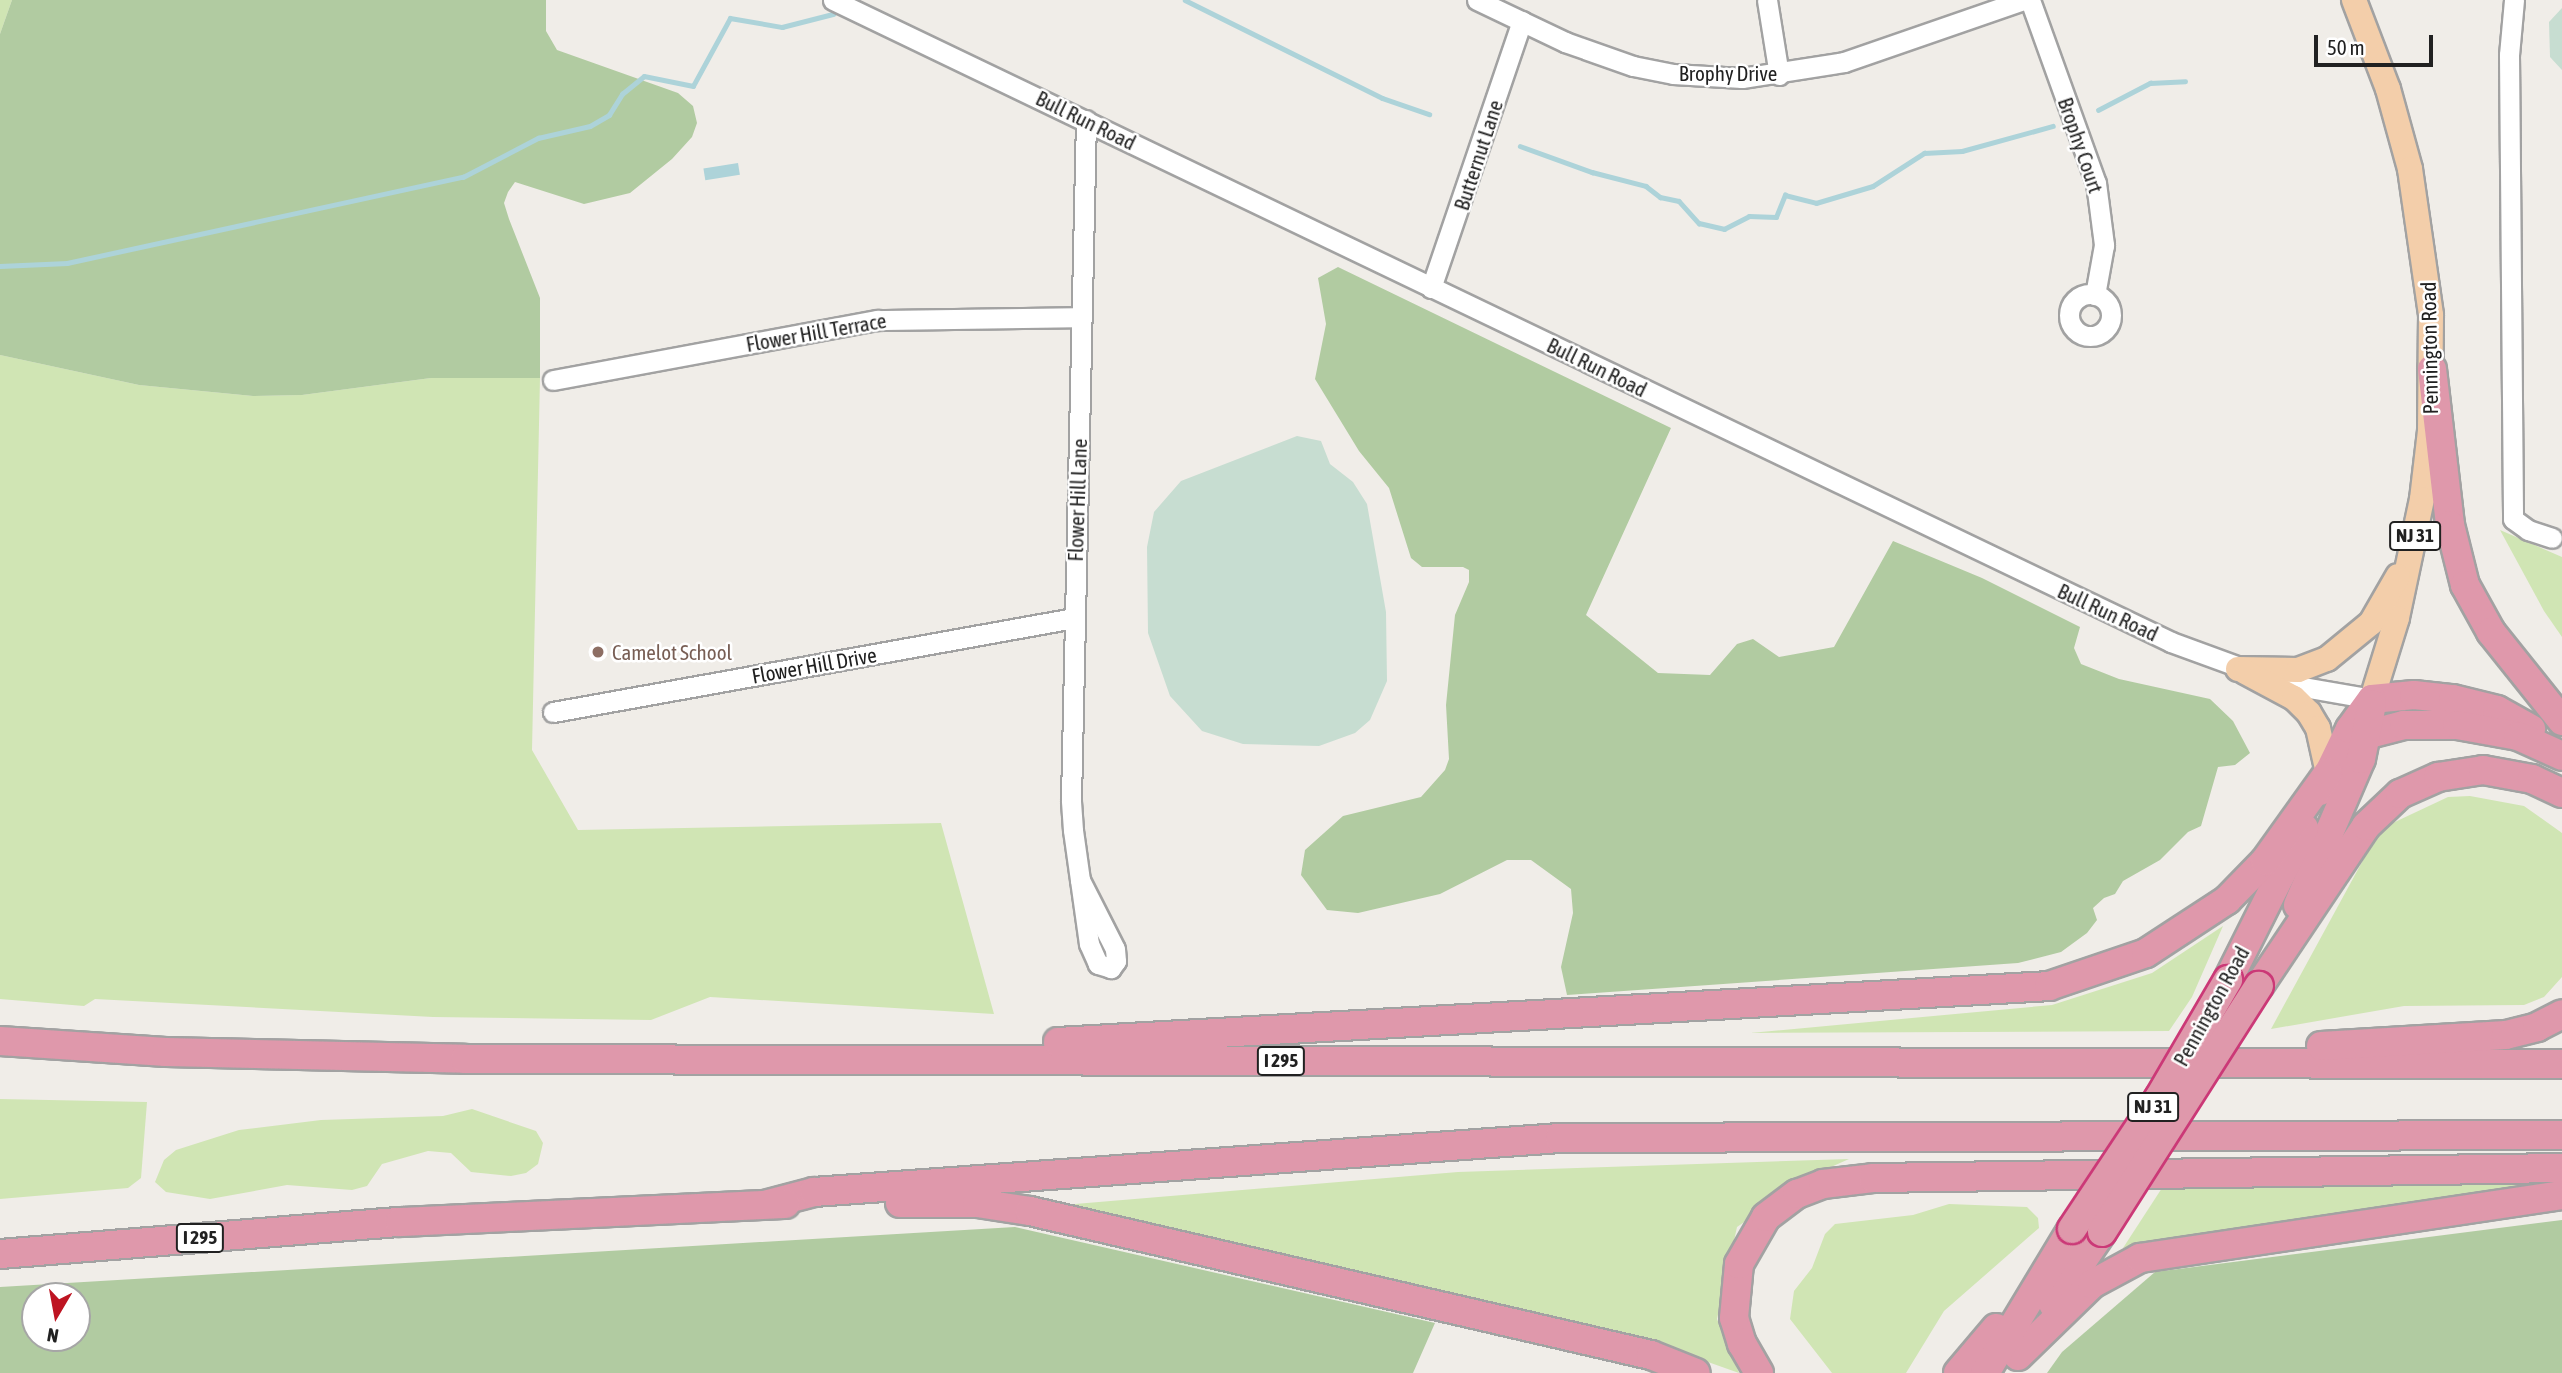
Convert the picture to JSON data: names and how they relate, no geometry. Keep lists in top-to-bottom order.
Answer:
{
  "streets": {
    "highway": ["Pennington Road", "NJ 31", "I 295"],
    "street": [
      "Brophy Drive",
      "Bull Run Road",
      "Brophy Court",
      "Butternut Lane",
      "Flower Hill Terrace",
      "Flower Hill Lane",
      "Flower Hill Drive"
    ]
  },
  "crossings": [
    ["Brophy Drive", "Butternut Lane"],
    ["Bull Run Road", "Butternut Lane"],
    ["Bull Run Road", "Pennington Road"],
    ["Bull Run Road", "Flower Hill Lane"],
    ["Flower Hill Terrace", "Flower Hill Lane"],
    ["Flower Hill Lane", "Flower Hill Drive"]
  ],
  "places": ["Camelot School"],
  "scale_bar": "50 m",
  "north": "bottom"
}
